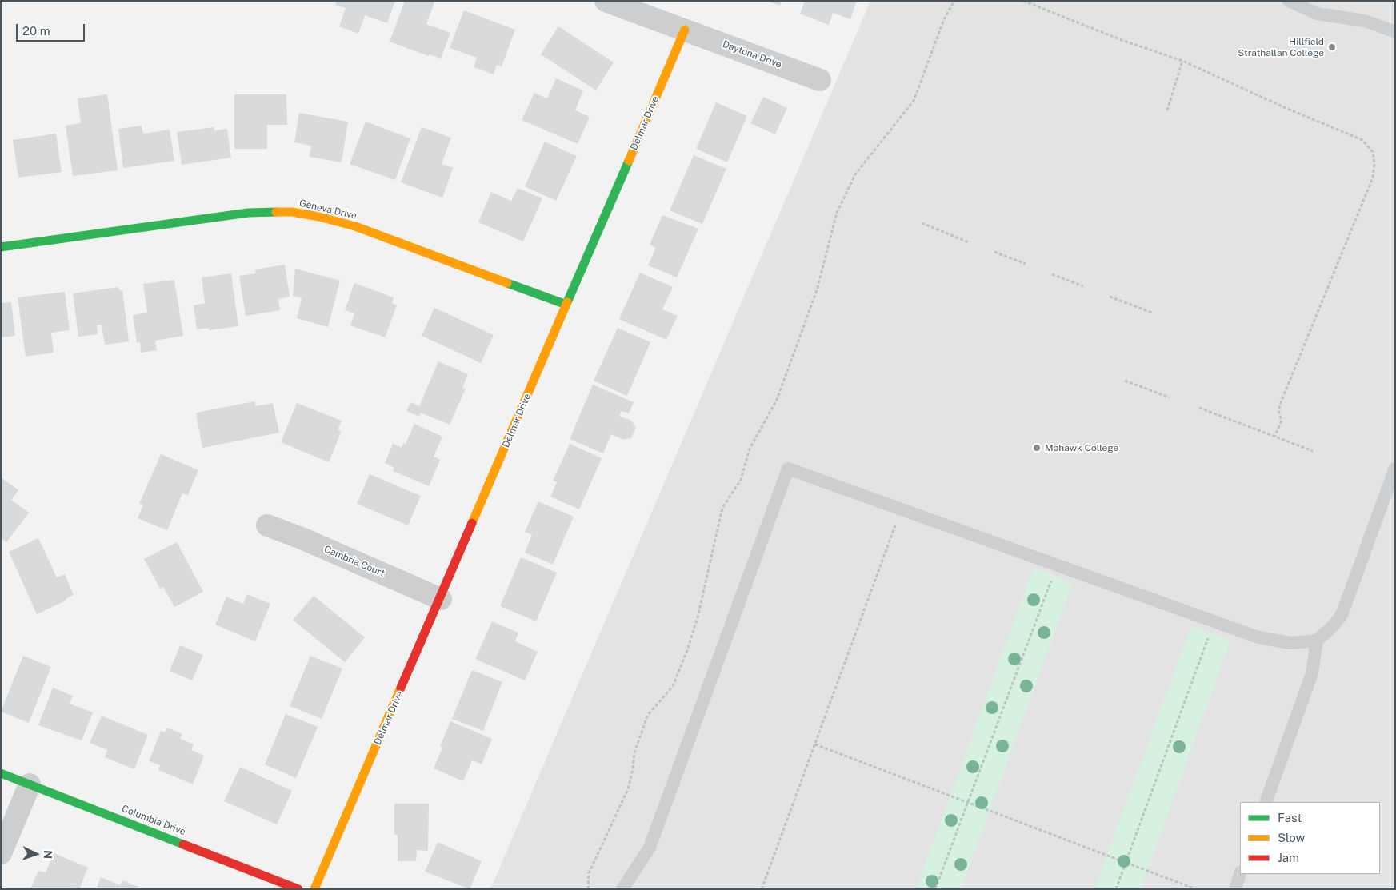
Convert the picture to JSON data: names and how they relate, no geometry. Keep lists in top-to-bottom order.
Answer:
{
  "streets": {
    "street": [
      "Daytona Drive",
      "Delmar Drive",
      "Geneva Drive",
      "Cambria Court",
      "Columbia Drive"
    ]
  },
  "crossings": [
    ["Daytona Drive", "Delmar Drive"],
    ["Delmar Drive", "Geneva Drive"],
    ["Delmar Drive", "Cambria Court"]
  ],
  "places": ["Hillfield Strathallan College", "Mohawk College"],
  "legend": ["Fast", "Slow", "Jam"],
  "scale_bar": "20 m",
  "north": "right"
}
